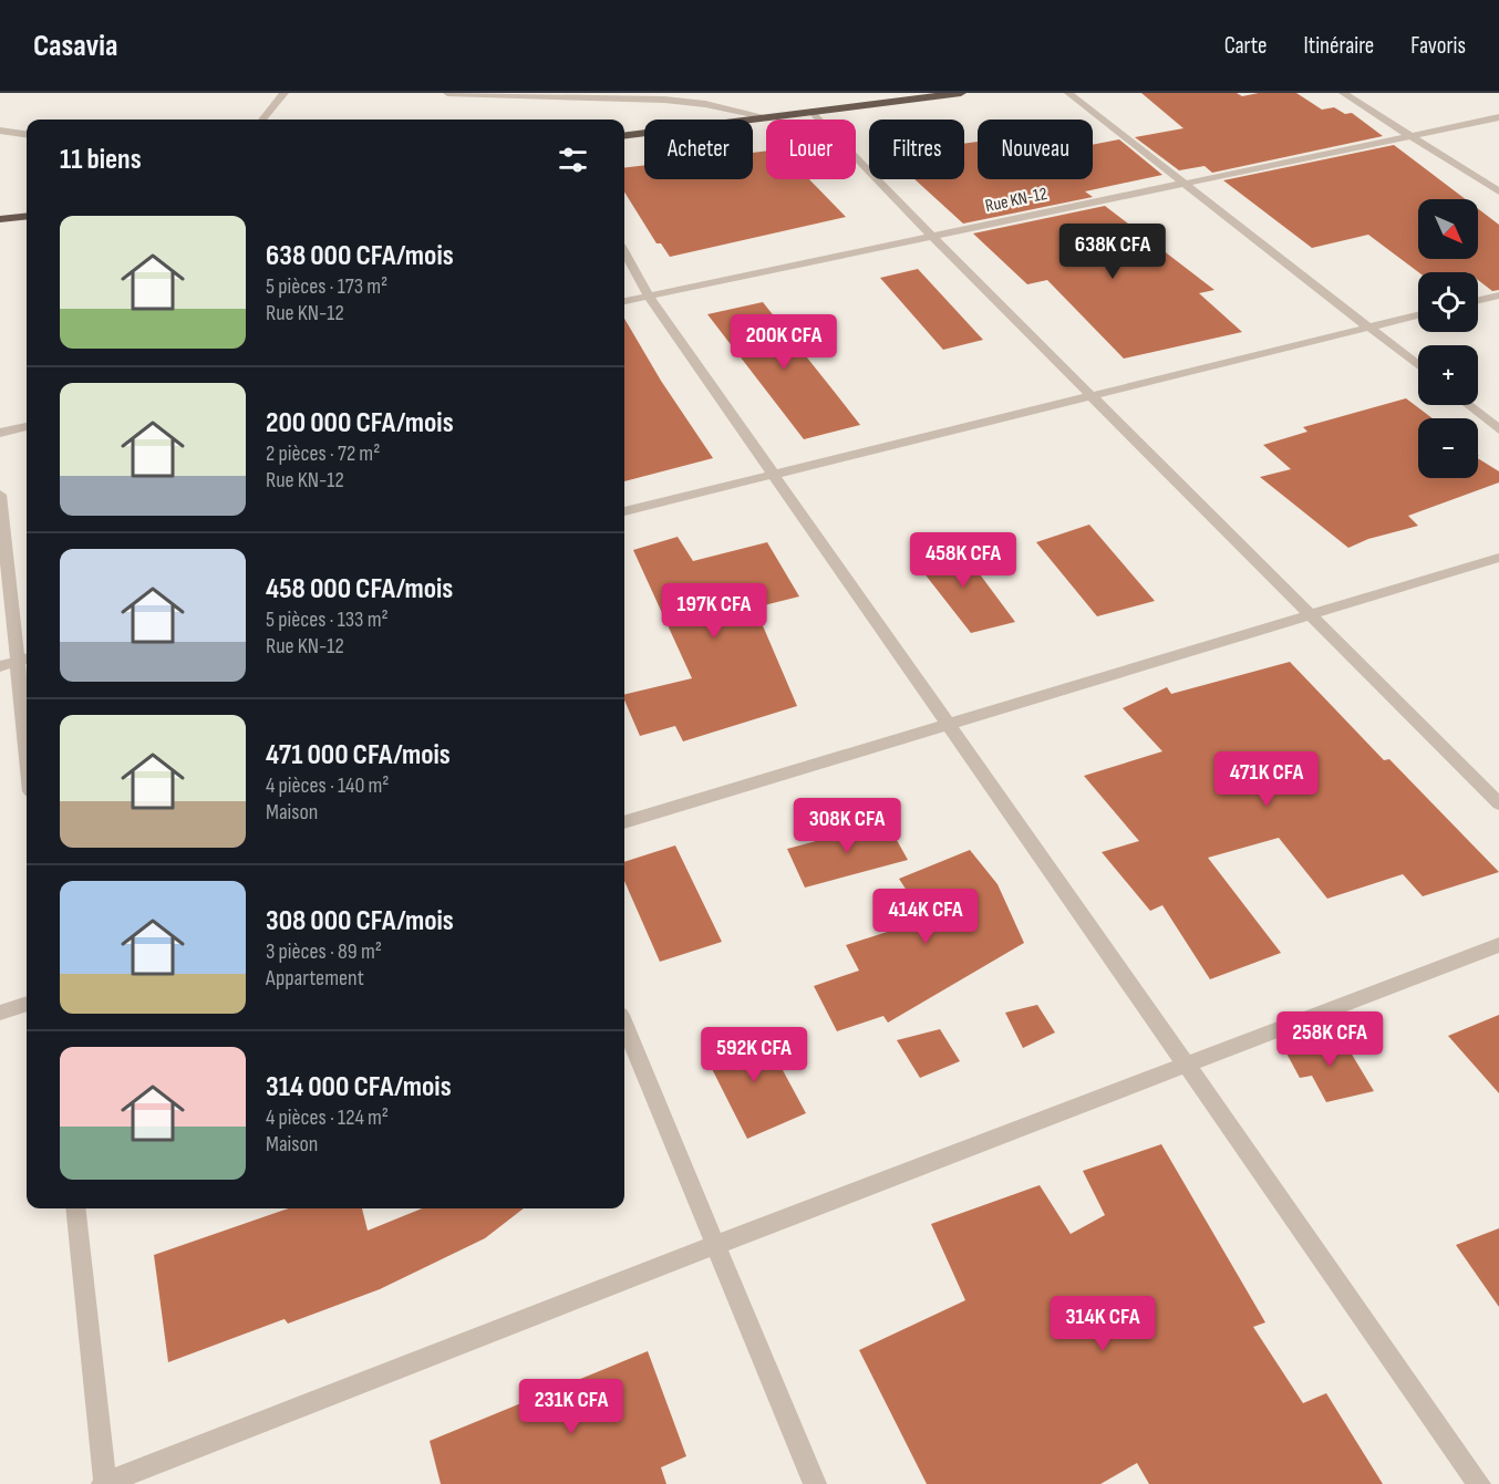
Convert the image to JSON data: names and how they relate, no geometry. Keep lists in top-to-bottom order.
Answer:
{
  "streets": {
    "street": ["Rue KN-12"]
  },
  "north": "bottom right",
  "page": {
    "header": "Casavia",
    "nav": ["Carte", "Itinéraire", "Favoris"],
    "chip": [
      "Acheter",
      "Louer",
      "Filtres",
      "Nouveau"
    ],
    "heading": "11 biens",
    "map_buttons": ["+", "−"],
    "list": [
      {
        "name": "638 000 CFA/mois",
        "note": "5 pièces · 173 m² · Rue KN-12"
      },
      {
        "name": "200 000 CFA/mois",
        "note": "2 pièces · 72 m² · Rue KN-12"
      },
      {
        "name": "458 000 CFA/mois",
        "note": "5 pièces · 133 m² · Rue KN-12"
      },
      {
        "name": "471 000 CFA/mois",
        "note": "4 pièces · 140 m² · Maison"
      },
      {
        "name": "308 000 CFA/mois",
        "note": "3 pièces · 89 m² · Appartement"
      },
      {
        "name": "314 000 CFA/mois",
        "note": "4 pièces · 124 m² · Maison"
      }
    ],
    "price": [
      "638K CFA",
      "200K CFA",
      "458K CFA",
      "197K CFA",
      "471K CFA",
      "308K CFA",
      "414K CFA",
      "258K CFA",
      "592K CFA",
      "314K CFA",
      "231K CFA"
    ]
  }
}
